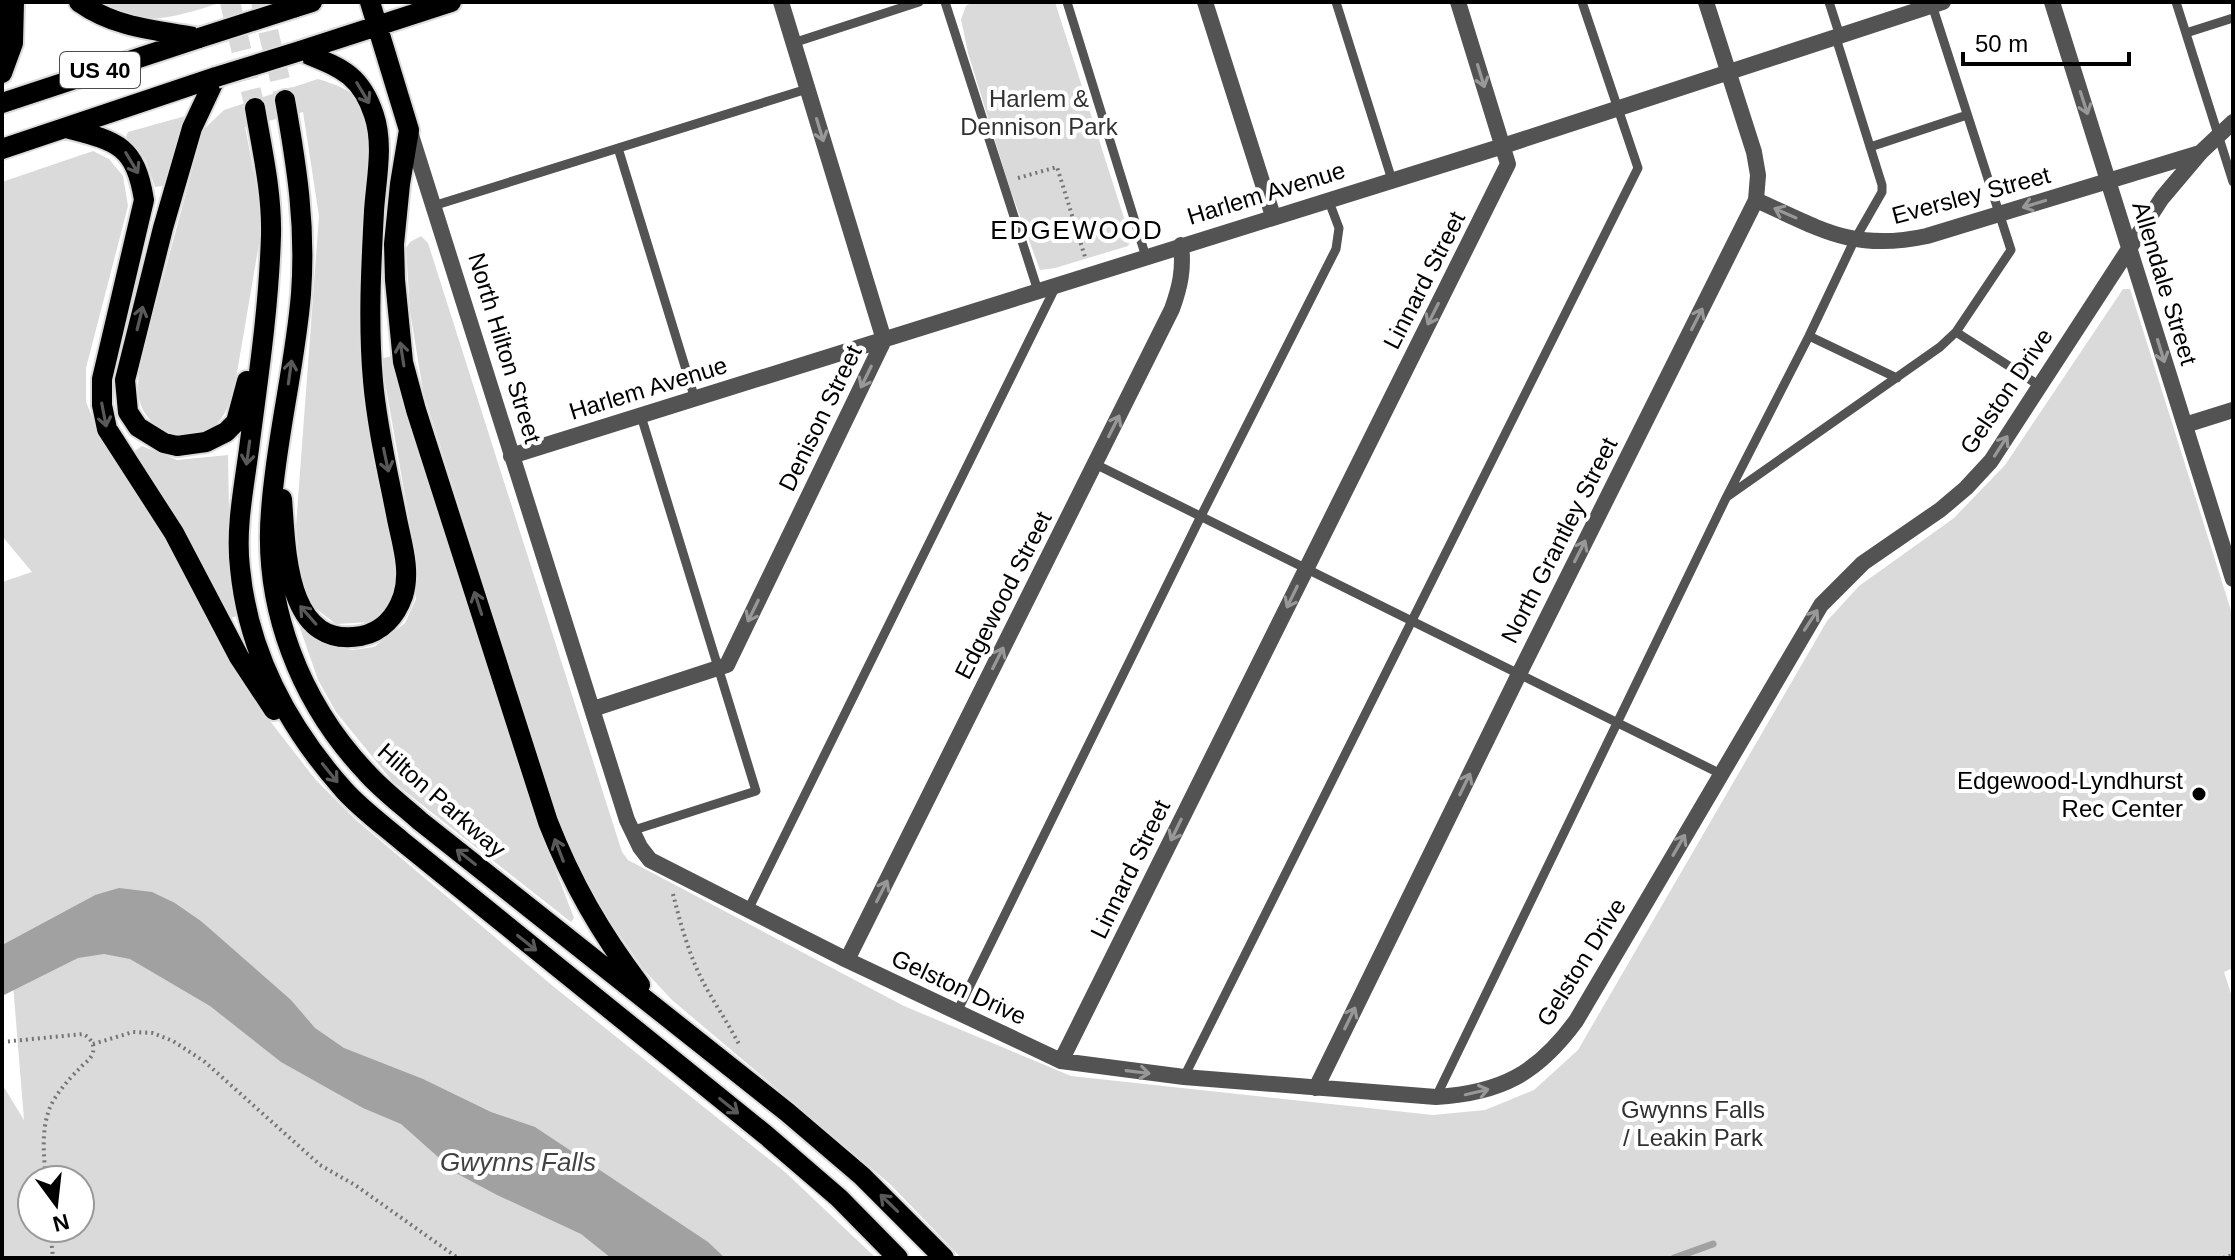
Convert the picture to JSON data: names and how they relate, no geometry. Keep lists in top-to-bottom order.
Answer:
{
  "streets": {
    "main road": ["US 40", "North Hilton Street", "Hilton Parkway"],
    "street": [
      "Harlem Avenue",
      "Eversley Street",
      "Linnard Street",
      "Allendale Street",
      "Gelston Drive",
      "Denison Street",
      "North Grantley Street",
      "Edgewood Street"
    ]
  },
  "crossings": [
    ["US 40", "North Hilton Street"],
    ["Harlem Avenue", "Linnard Street"],
    ["Harlem Avenue", "North Hilton Street"],
    ["Harlem Avenue", "Denison Street"],
    ["Harlem Avenue", "North Grantley Street"],
    ["Harlem Avenue", "Edgewood Street"],
    ["Eversley Street", "Allendale Street"],
    ["Eversley Street", "Gelston Drive"],
    ["Eversley Street", "North Grantley Street"],
    ["Linnard Street", "Gelston Drive"],
    ["Allendale Street", "Gelston Drive"],
    ["North Hilton Street", "Gelston Drive"],
    ["Gelston Drive", "North Grantley Street"],
    ["Gelston Drive", "Edgewood Street"]
  ],
  "one_way": [
    "Eversley Street",
    "Linnard Street",
    "Allendale Street",
    "Gelston Drive",
    "Denison Street",
    "North Grantley Street",
    "Edgewood Street"
  ],
  "districts": ["EDGEWOOD"],
  "water": ["Gwynns Falls"],
  "parks": ["Harlem & Dennison Park", "Gwynns Falls / Leakin Park"],
  "places": ["Edgewood-Lyndhurst Rec Center"],
  "scale_bar": "50 m",
  "north": "bottom"
}
